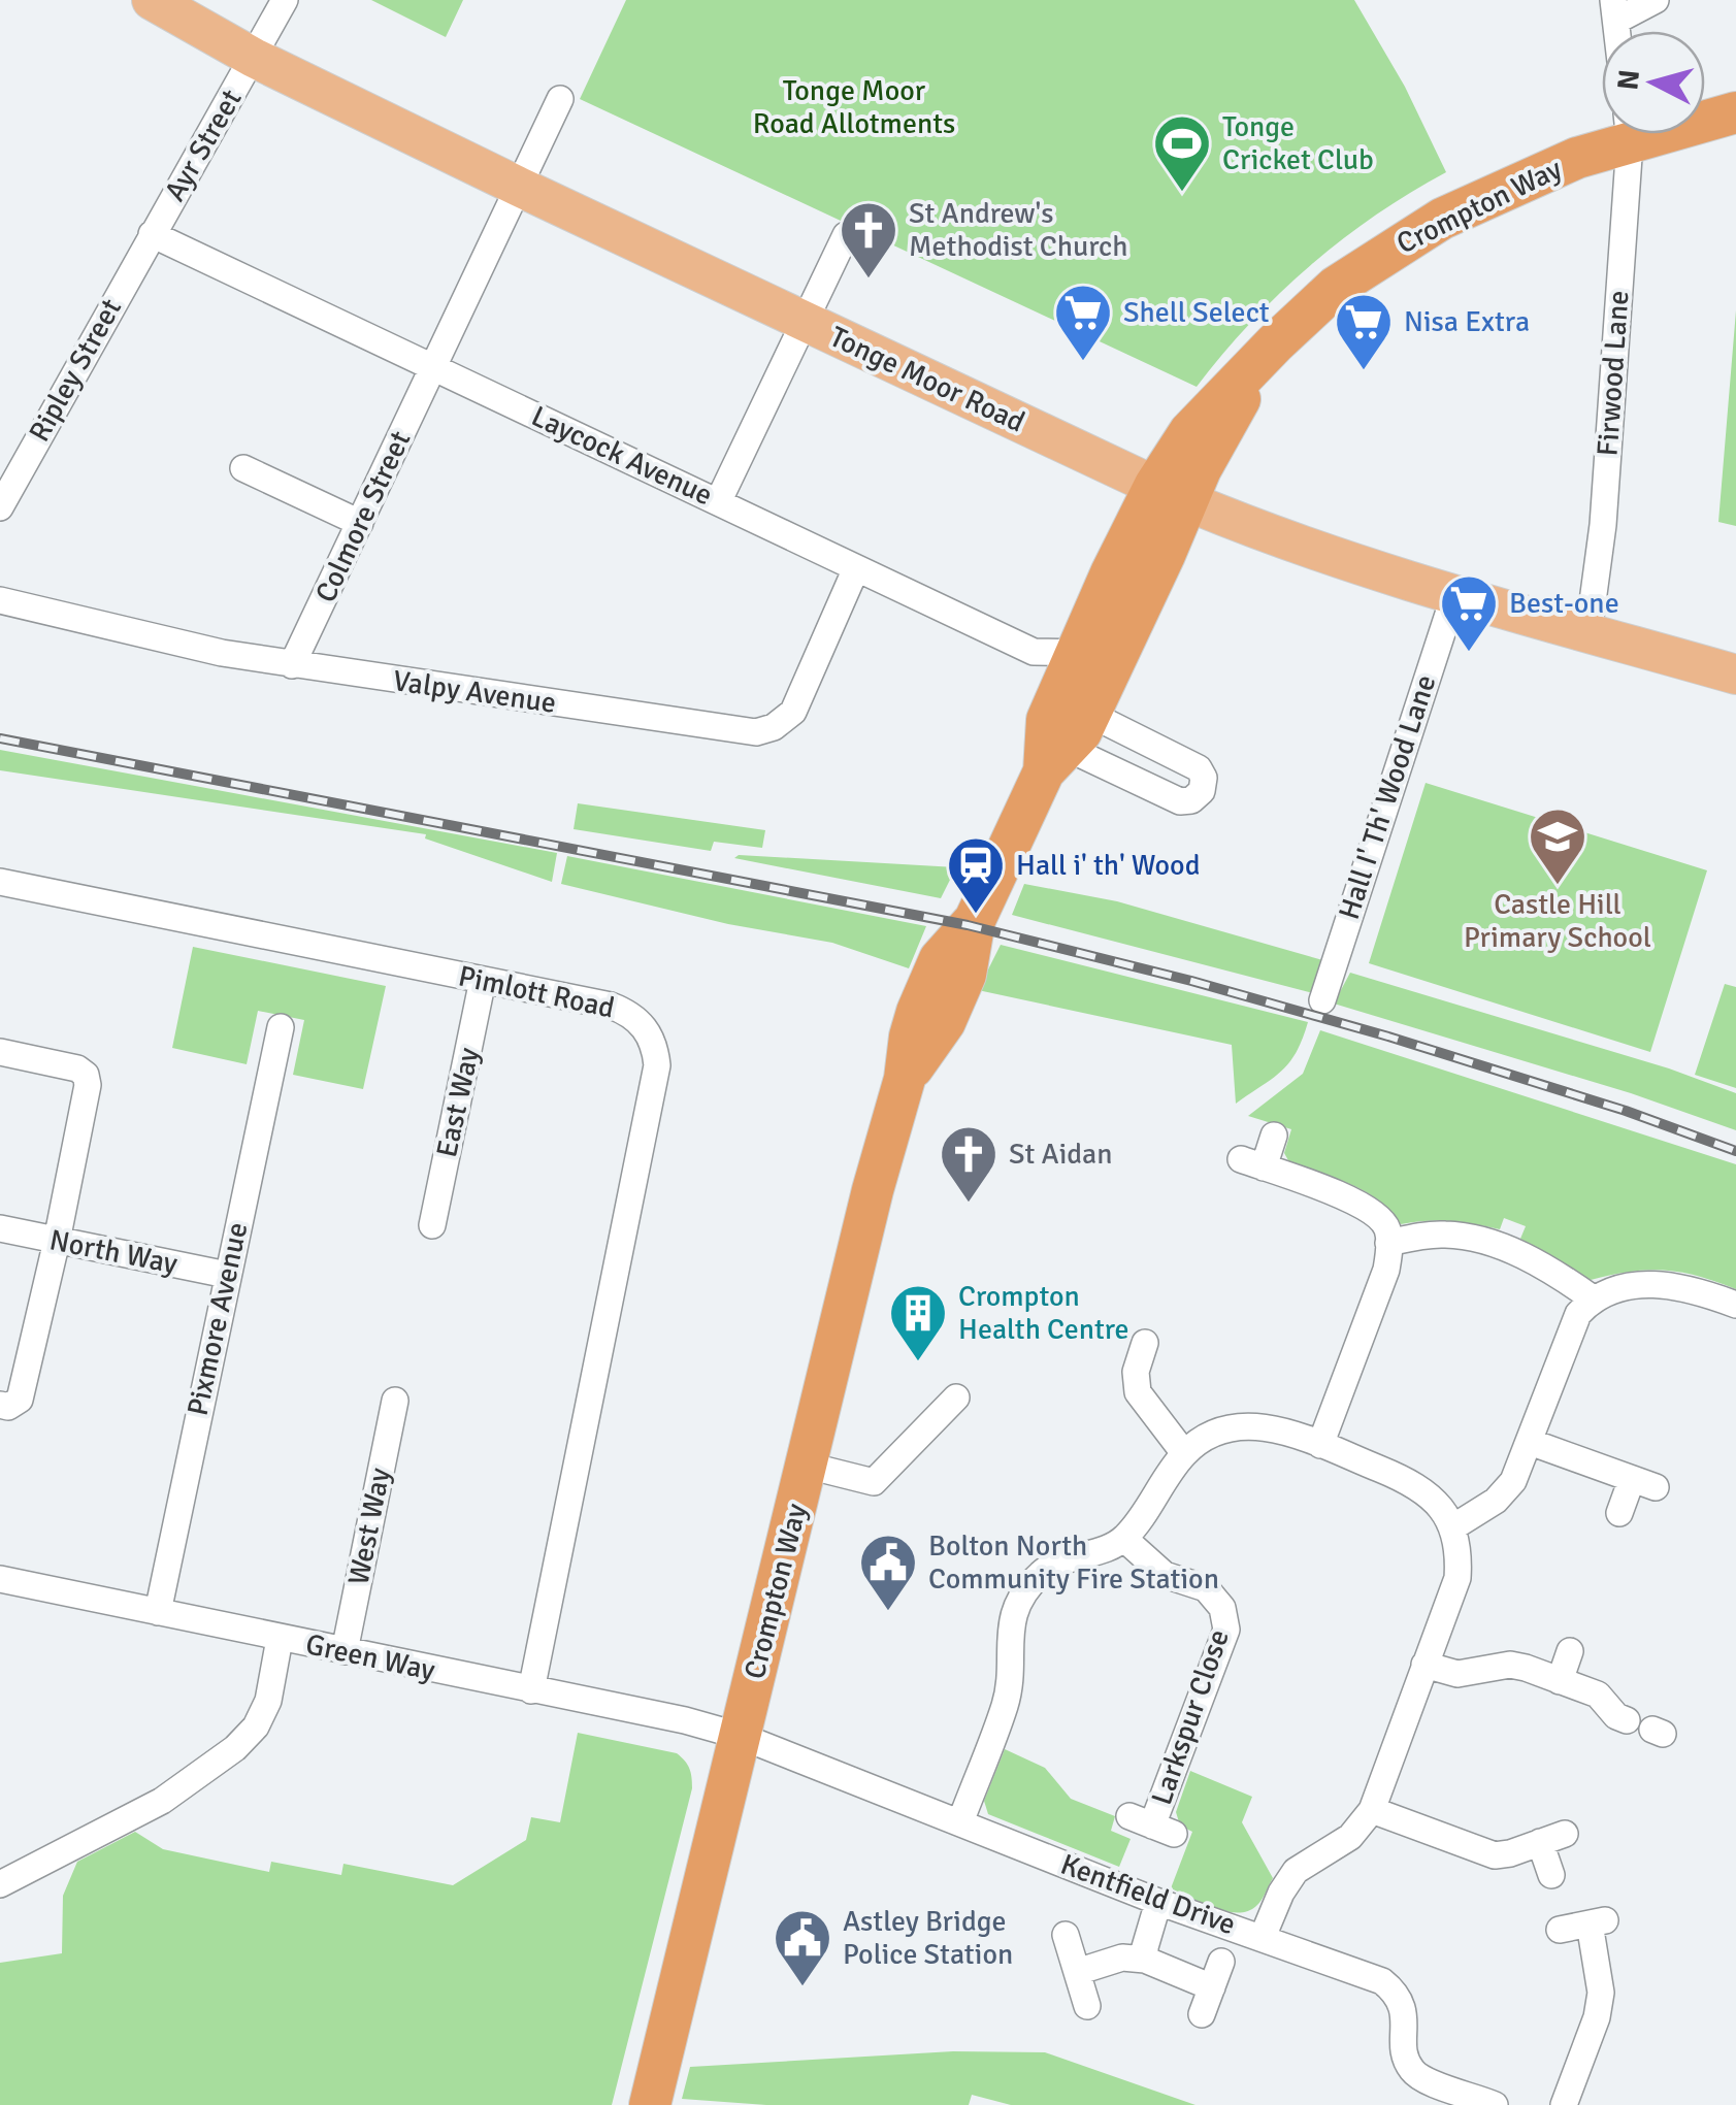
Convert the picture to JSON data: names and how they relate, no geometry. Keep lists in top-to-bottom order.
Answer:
{
  "streets": {
    "highway": ["Crompton Way"],
    "main road": ["Tonge Moor Road"],
    "street": [
      "Ayr Street",
      "Ripley Street",
      "Firwood Lane",
      "Laycock Avenue",
      "Colmore Street",
      "Valpy Avenue",
      "Hall I' Th' Wood Lane",
      "Pimlott Road",
      "East Way",
      "North Way",
      "Pixmore Avenue",
      "West Way",
      "Green Way",
      "Larkspur Close",
      "Kentfield Drive"
    ]
  },
  "crossings": [
    ["Ayr Street", "Ripley Street"],
    ["Ayr Street", "Tonge Moor Road"],
    ["Ayr Street", "Laycock Avenue"],
    ["Crompton Way", "Tonge Moor Road"],
    ["Crompton Way", "Laycock Avenue"],
    ["Crompton Way", "Green Way"],
    ["Crompton Way", "Kentfield Drive"],
    ["Ripley Street", "Laycock Avenue"],
    ["Firwood Lane", "Tonge Moor Road"],
    ["Tonge Moor Road", "Colmore Street"],
    ["Tonge Moor Road", "Hall I' Th' Wood Lane"],
    ["Laycock Avenue", "Colmore Street"],
    ["Laycock Avenue", "Valpy Avenue"],
    ["Colmore Street", "Valpy Avenue"],
    ["Pimlott Road", "East Way"],
    ["Pimlott Road", "Green Way"],
    ["North Way", "Pixmore Avenue"],
    ["Pixmore Avenue", "Green Way"],
    ["West Way", "Green Way"],
    ["Green Way", "Kentfield Drive"]
  ],
  "parks": ["Tonge Moor Road Allotments"],
  "places": {
    "sports": ["Tonge Cricket Club"],
    "church": ["St Andrew's Methodist Church", "St Aidan"],
    "supermarket": ["Shell Select", "Nisa Extra", "Best-one"],
    "school or university": ["Castle Hill Primary School"],
    "station": ["Hall i' th' Wood"],
    "building": ["Crompton Health Centre"],
    "public building": ["Bolton North Community Fire Station", "Astley Bridge Police Station"]
  },
  "north": "left"
}
